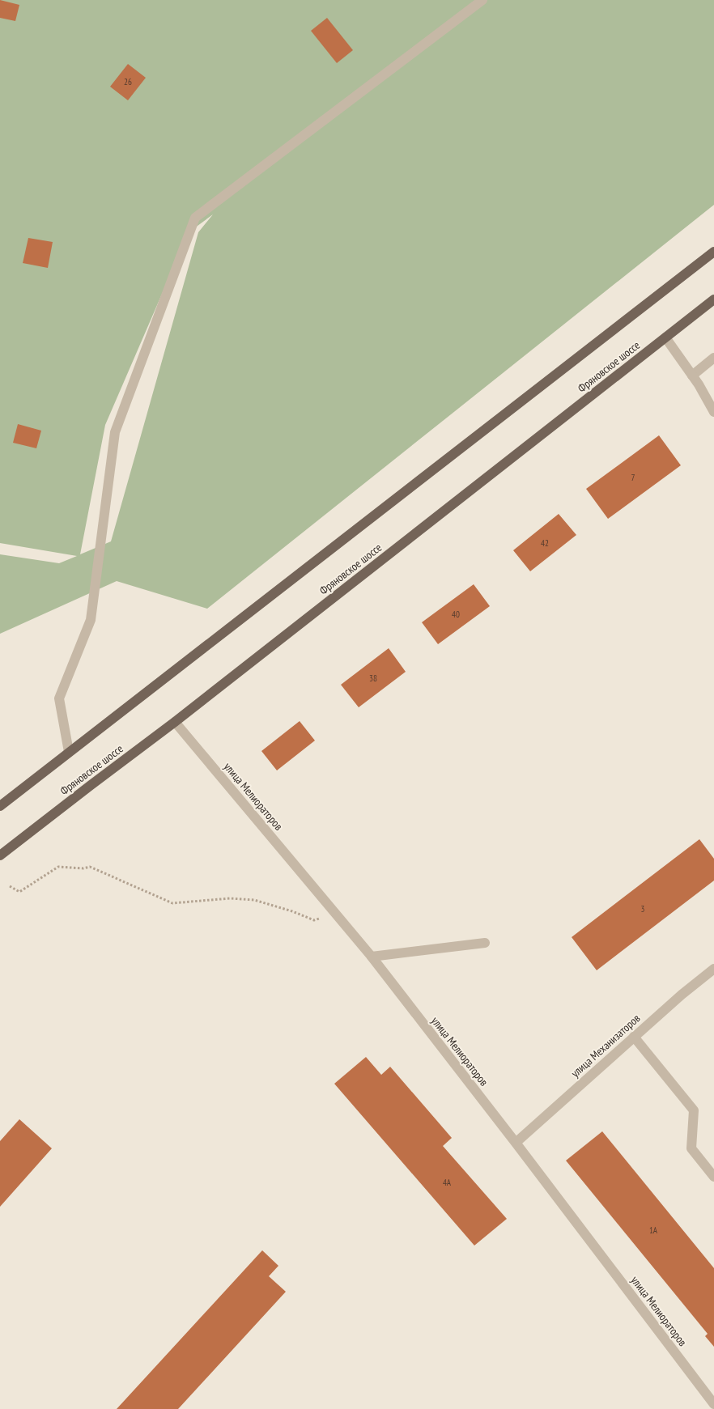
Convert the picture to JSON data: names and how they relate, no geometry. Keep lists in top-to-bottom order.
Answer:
{
  "streets": {
    "main road": ["Фряновское шоссе"],
    "street": ["улица Мелиораторов", "улица Механизаторов"]
  },
  "crossings": [
    ["Фряновское шоссе", "улица Мелиораторов"],
    ["улица Мелиораторов", "улица Механизаторов"]
  ],
  "house_numbers": [
    "26",
    "7",
    "42",
    "40",
    "38",
    "3",
    "4А",
    "1А"
  ]
}
